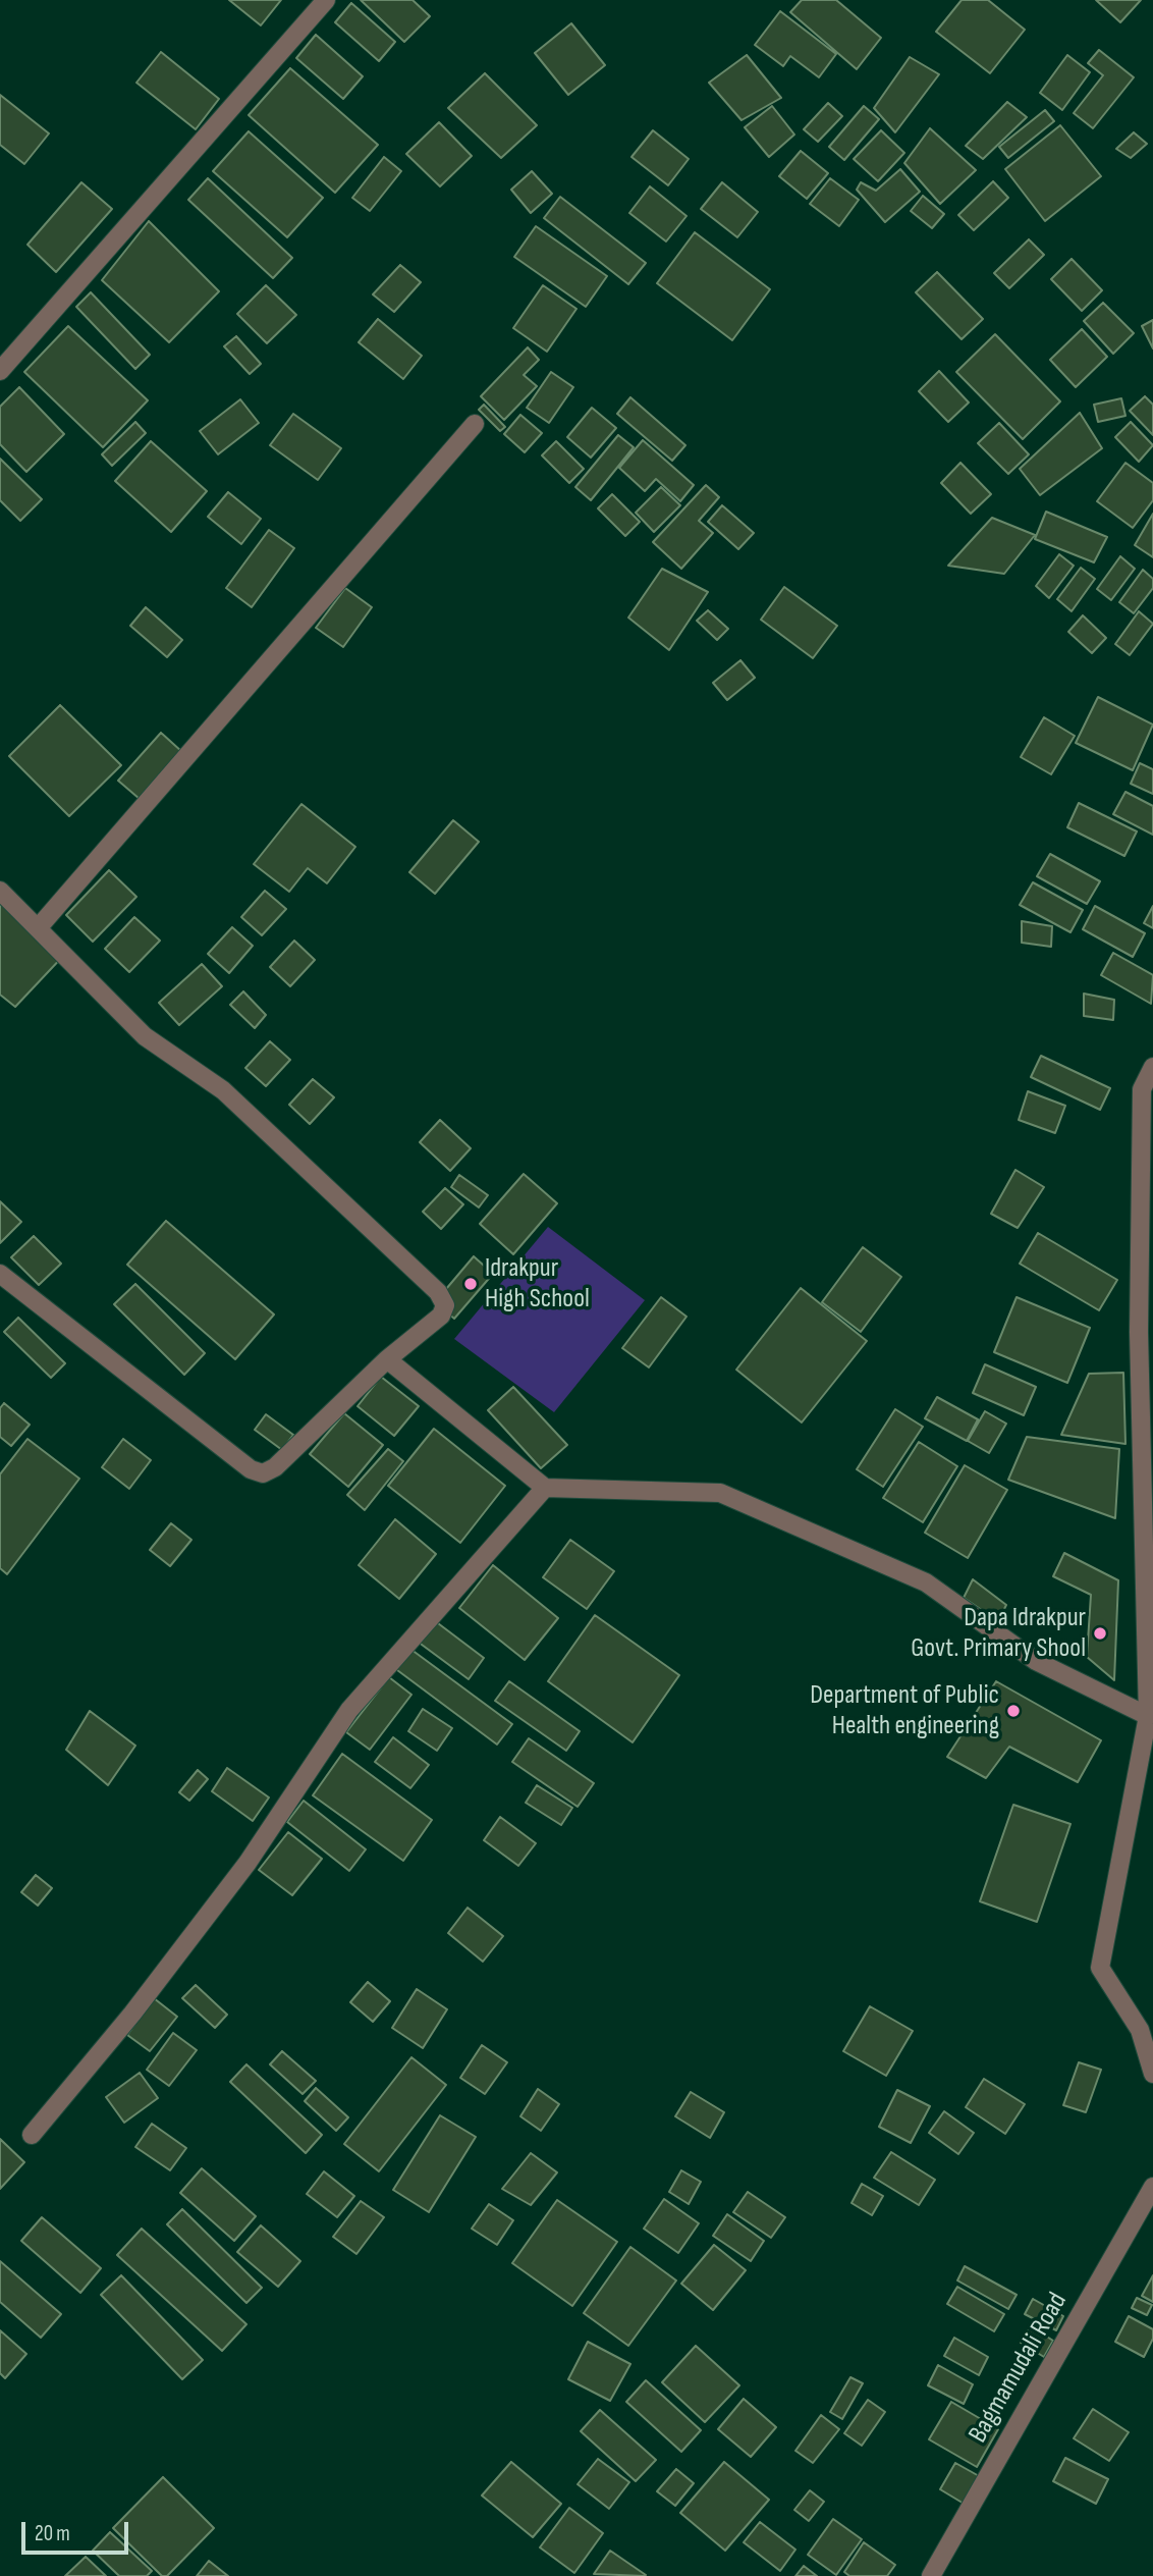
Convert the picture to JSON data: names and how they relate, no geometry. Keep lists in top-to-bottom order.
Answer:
{
  "streets": {
    "street": ["Bagmamudali Road"]
  },
  "places": ["Idrakpur High School", "Dapa Idrakpur Govt. Primary Shool", "Department of Public Health engineering"],
  "scale_bar": "20 m"
}
